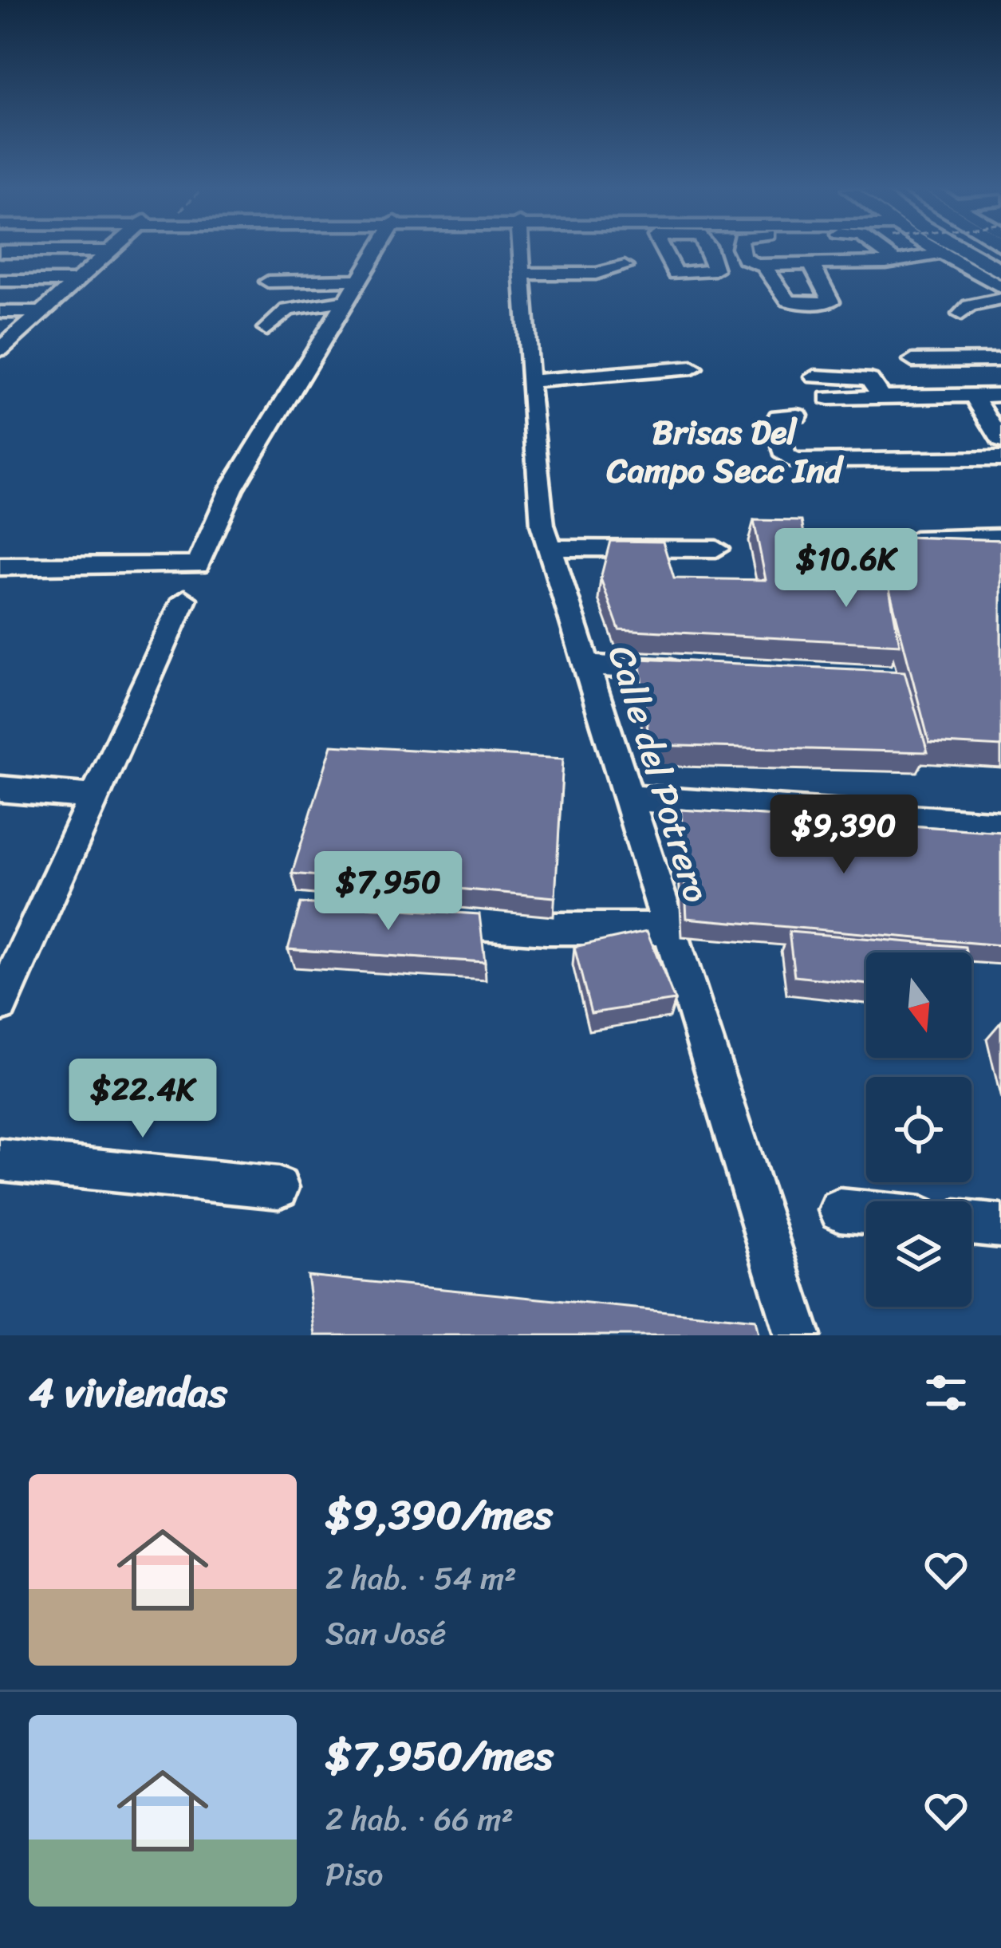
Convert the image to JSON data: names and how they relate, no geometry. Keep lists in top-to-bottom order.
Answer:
{
  "streets": {
    "street": ["Calle del Potrero"]
  },
  "districts": ["Brisas Del Campo Secc Ind"],
  "north": "bottom",
  "page": {
    "price": [
      "$10.6K",
      "$9,390",
      "$7,950",
      "$22.4K"
    ],
    "heading": "4 viviendas",
    "list": [
      {
        "name": "$9,390/mes",
        "note": "2 hab. · 54 m² · San José"
      },
      {
        "name": "$7,950/mes",
        "note": "2 hab. · 66 m² · Piso"
      }
    ]
  }
}
